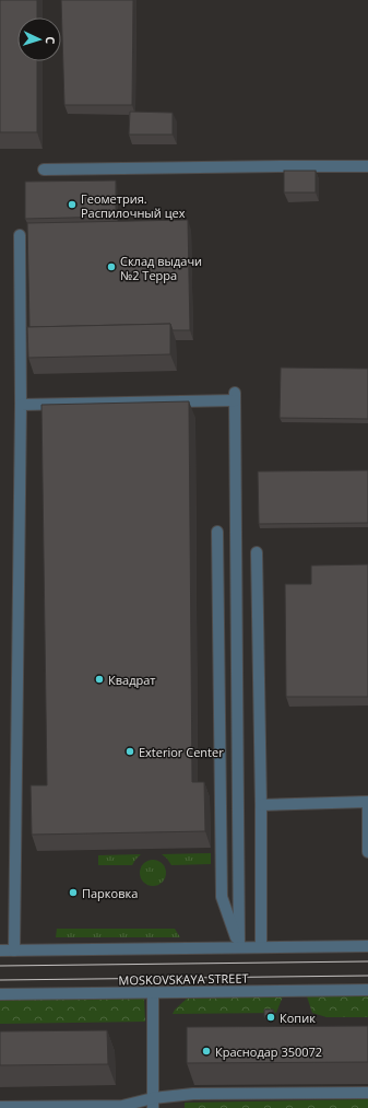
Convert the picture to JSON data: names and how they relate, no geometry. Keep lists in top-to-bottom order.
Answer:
{
  "streets": {
    "street": ["MOSKOVSKAYA STREET"]
  },
  "places": [
    "Геометрия. Распилочный цех",
    "Склад выдачи №2 Терра",
    "Квадрат",
    "Exterior Center",
    "Парковка",
    "Копик",
    "Краснодар 350072"
  ],
  "north": "right"
}
